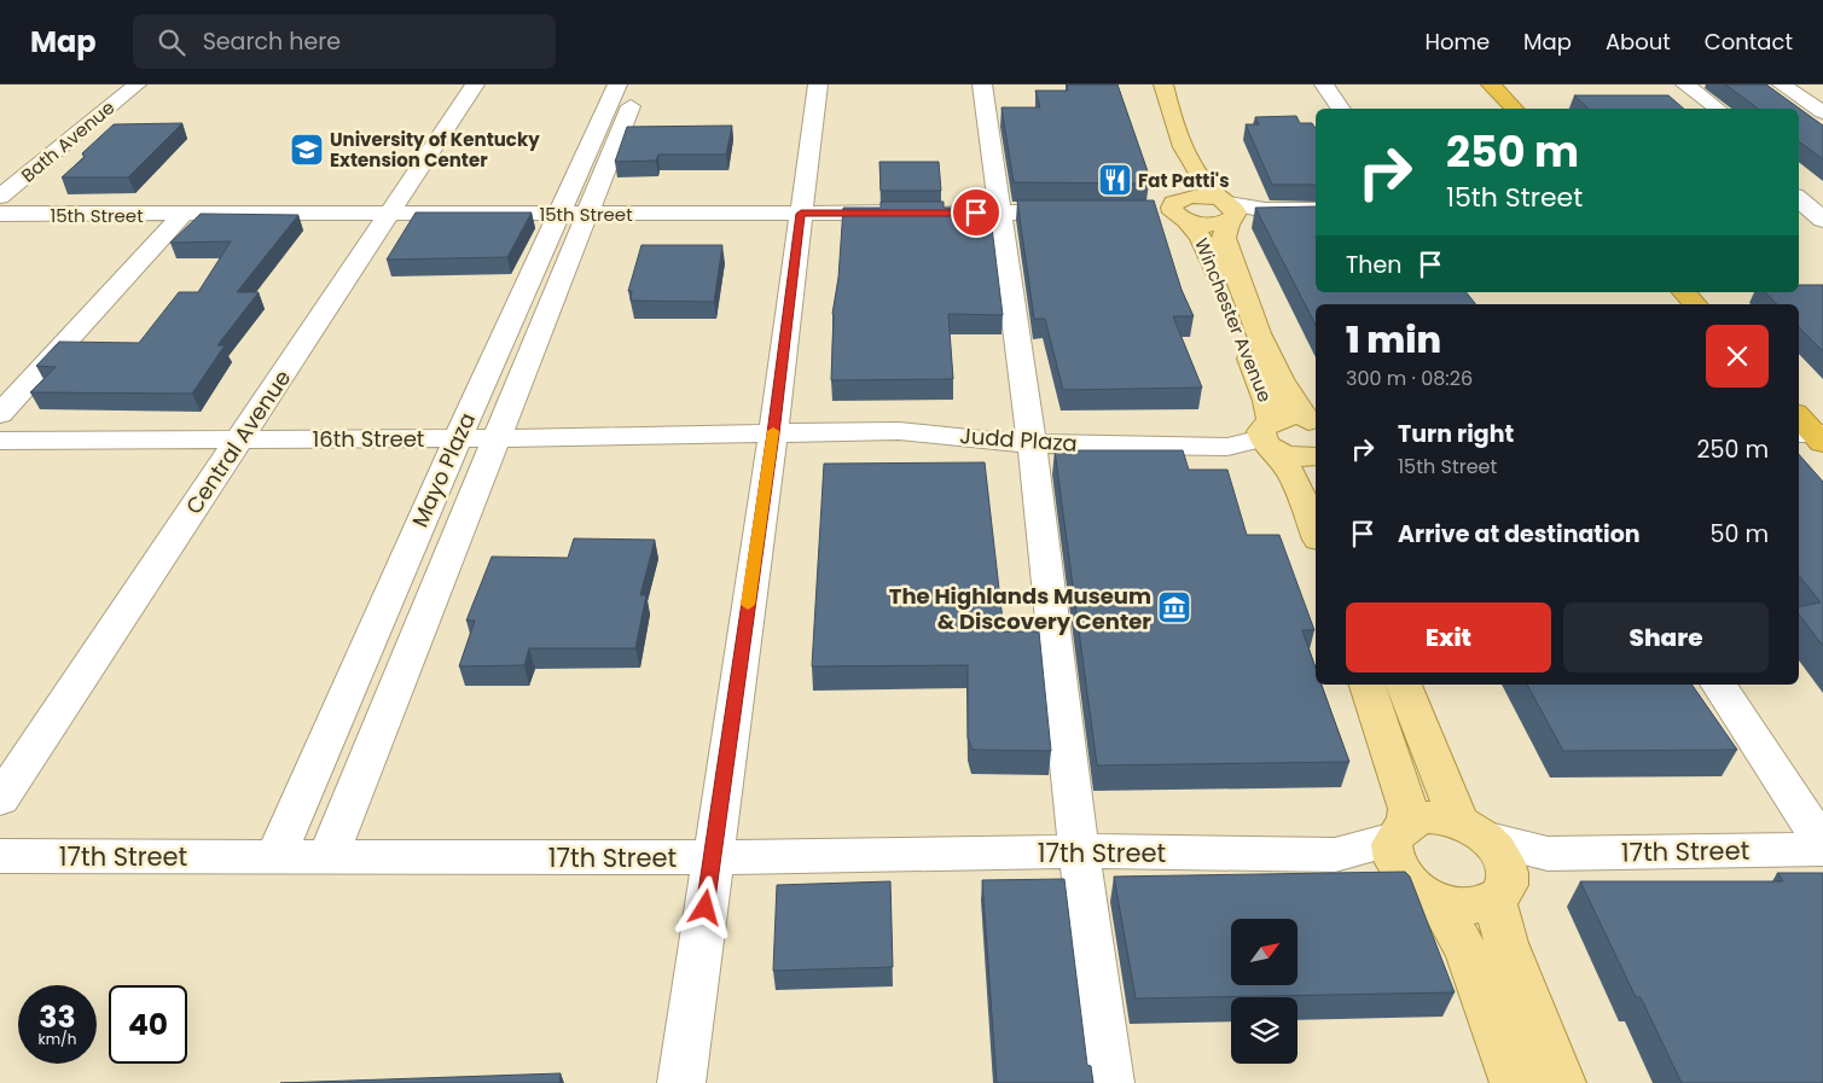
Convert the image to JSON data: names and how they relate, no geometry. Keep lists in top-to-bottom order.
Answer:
{
  "streets": {
    "main road": ["Winchester Avenue"],
    "street": [
      "Bath Avenue",
      "15th Street",
      "16th Street",
      "Judd Plaza",
      "Central Avenue",
      "Mayo Plaza",
      "17th Street"
    ]
  },
  "crossings": [
    ["15th Street", "Central Avenue"],
    ["15th Street", "Mayo Plaza"],
    ["Winchester Avenue", "Judd Plaza"],
    ["16th Street", "Judd Plaza"],
    ["16th Street", "Central Avenue"],
    ["16th Street", "Mayo Plaza"],
    ["Mayo Plaza", "17th Street"]
  ],
  "places": {
    "school or university": ["University of Kentucky Extension Center"],
    "restaurant": ["Fat Patti's"],
    "museum": ["The Highlands Museum & Discovery Center"]
  },
  "north": "top right",
  "page": {
    "header": "Map",
    "search": "Search here",
    "nav": [
      "Home",
      "Map",
      "About",
      "Contact"
    ],
    "turn": ["250 m", "15th Street"],
    "then": "Then",
    "heading": ["1 min", "300 m · 08:26"],
    "list": [
      {
        "name": "Turn right",
        "note": "15th Street",
        "value": "250 m"
      },
      {
        "name": "Arrive at destination",
        "value": "50 m"
      }
    ],
    "buttons": ["Exit", "Share"],
    "speed": "33 km/h",
    "limit": "40"
  }
}
